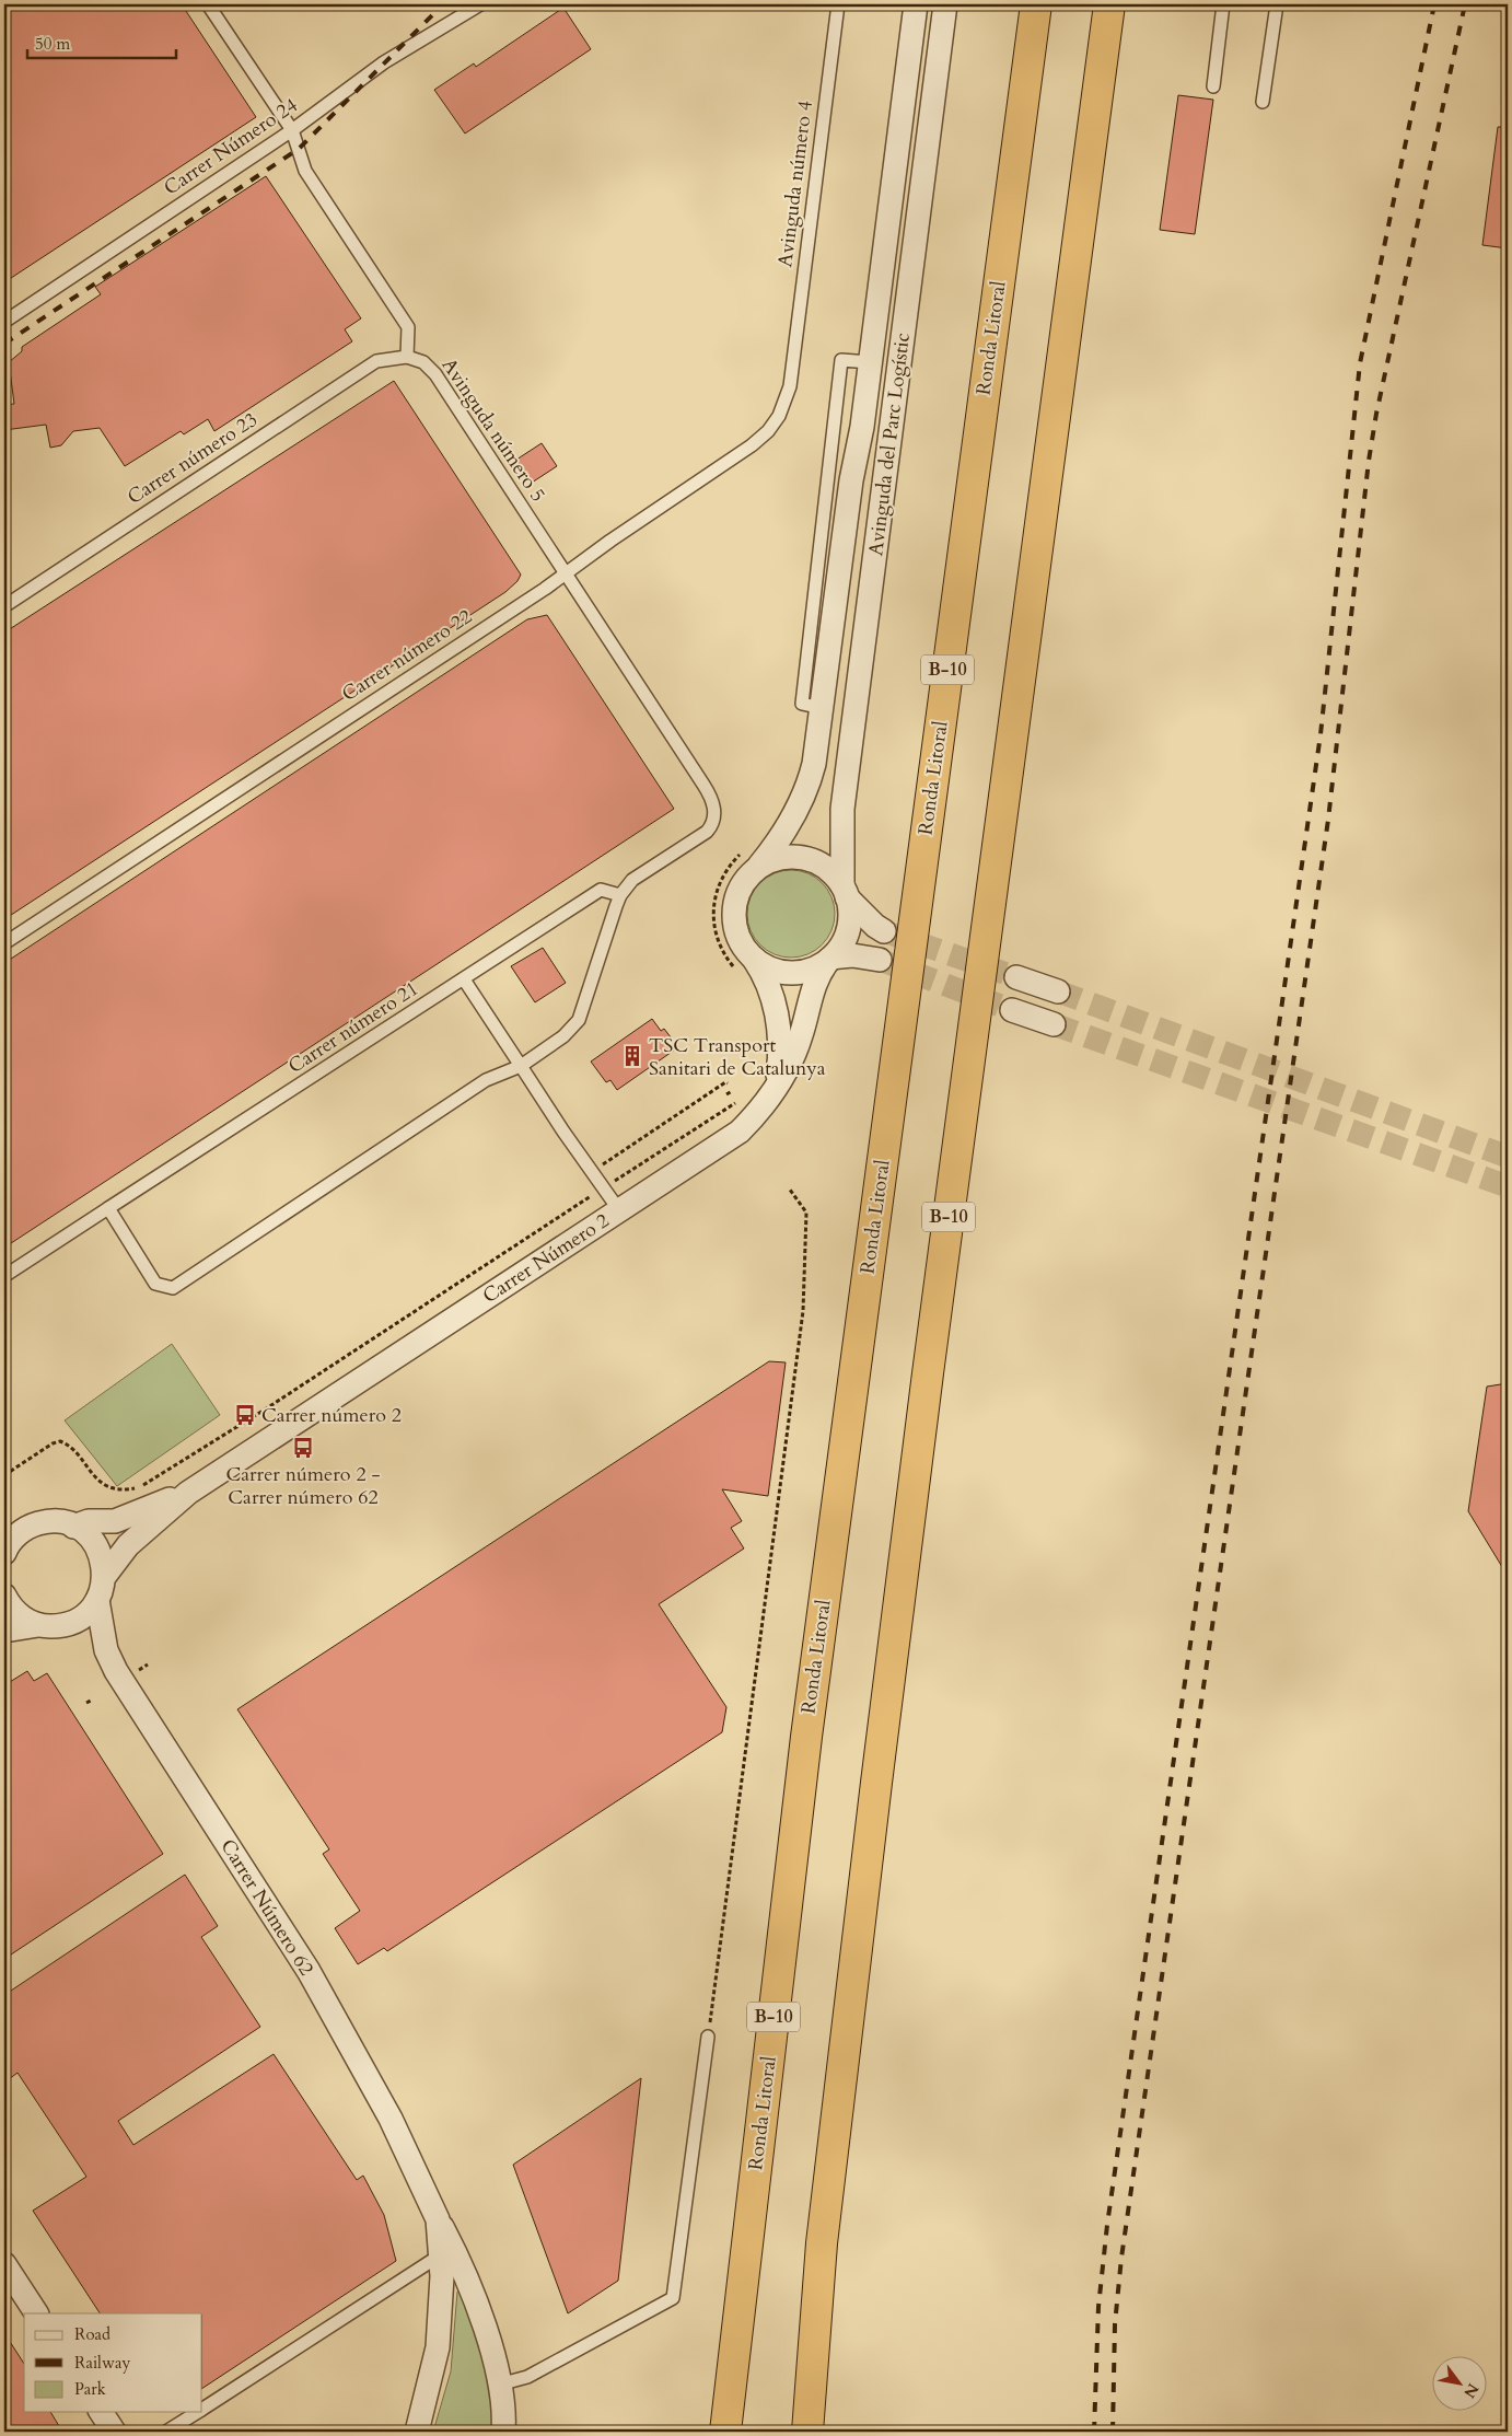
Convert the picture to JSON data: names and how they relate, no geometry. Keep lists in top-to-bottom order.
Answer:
{
  "streets": {
    "highway": ["Ronda Litoral", "B-10"],
    "street": ["Avinguda del Parc Logístic", "Carrer Número 2", "Carrer Número 62"],
    "lane": [
      "Carrer Número 24",
      "Avinguda número 4",
      "Avinguda número 5",
      "Carrer número 23",
      "Carrer número 22",
      "Carrer número 21"
    ]
  },
  "crossings": [
    ["Avinguda número 4", "Carrer número 22"],
    ["Avinguda número 5", "Carrer número 23"],
    ["Avinguda número 5", "Carrer número 22"],
    ["Avinguda número 5", "Carrer número 21"],
    ["Avinguda del Parc Logístic", "Carrer Número 2"]
  ],
  "places": {
    "building": ["TSC Transport Sanitari de Catalunya"],
    "bus stop": ["Carrer número 2", "Carrer número 2 - Carrer número 62"]
  },
  "legend": ["Road", "Railway", "Park"],
  "scale_bar": "50 m",
  "north": "bottom right"
}
